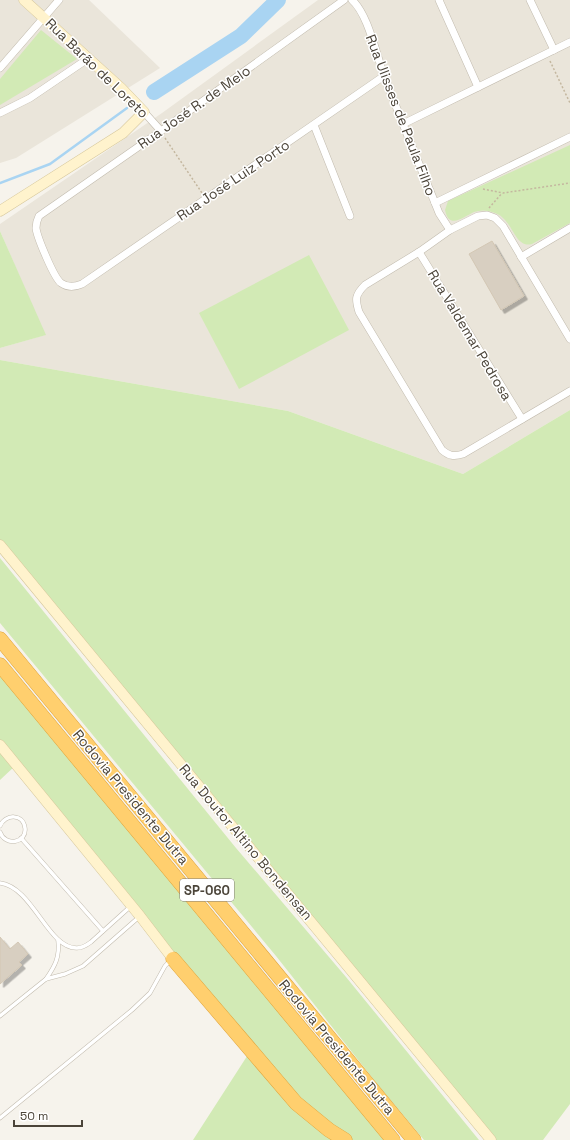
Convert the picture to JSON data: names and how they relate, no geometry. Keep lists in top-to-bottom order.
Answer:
{
  "streets": {
    "highway": ["Rodovia Presidente Dutra", "SP-060"],
    "street": [
      "Rua Barão de Loreto",
      "Rua José R. de Melo",
      "Rua Ulisses de Paula Filho",
      "Rua José Luiz Porto",
      "Rua Valdemar Pedrosa",
      "Rua Doutor Altino Bondensan"
    ]
  },
  "crossings": [
    ["Rua Barão de Loreto", "Rua José R. de Melo"],
    ["Rua José R. de Melo", "Rua José Luiz Porto"],
    ["Rua Ulisses de Paula Filho", "Rua José Luiz Porto"]
  ],
  "scale_bar": "50 m"
}
